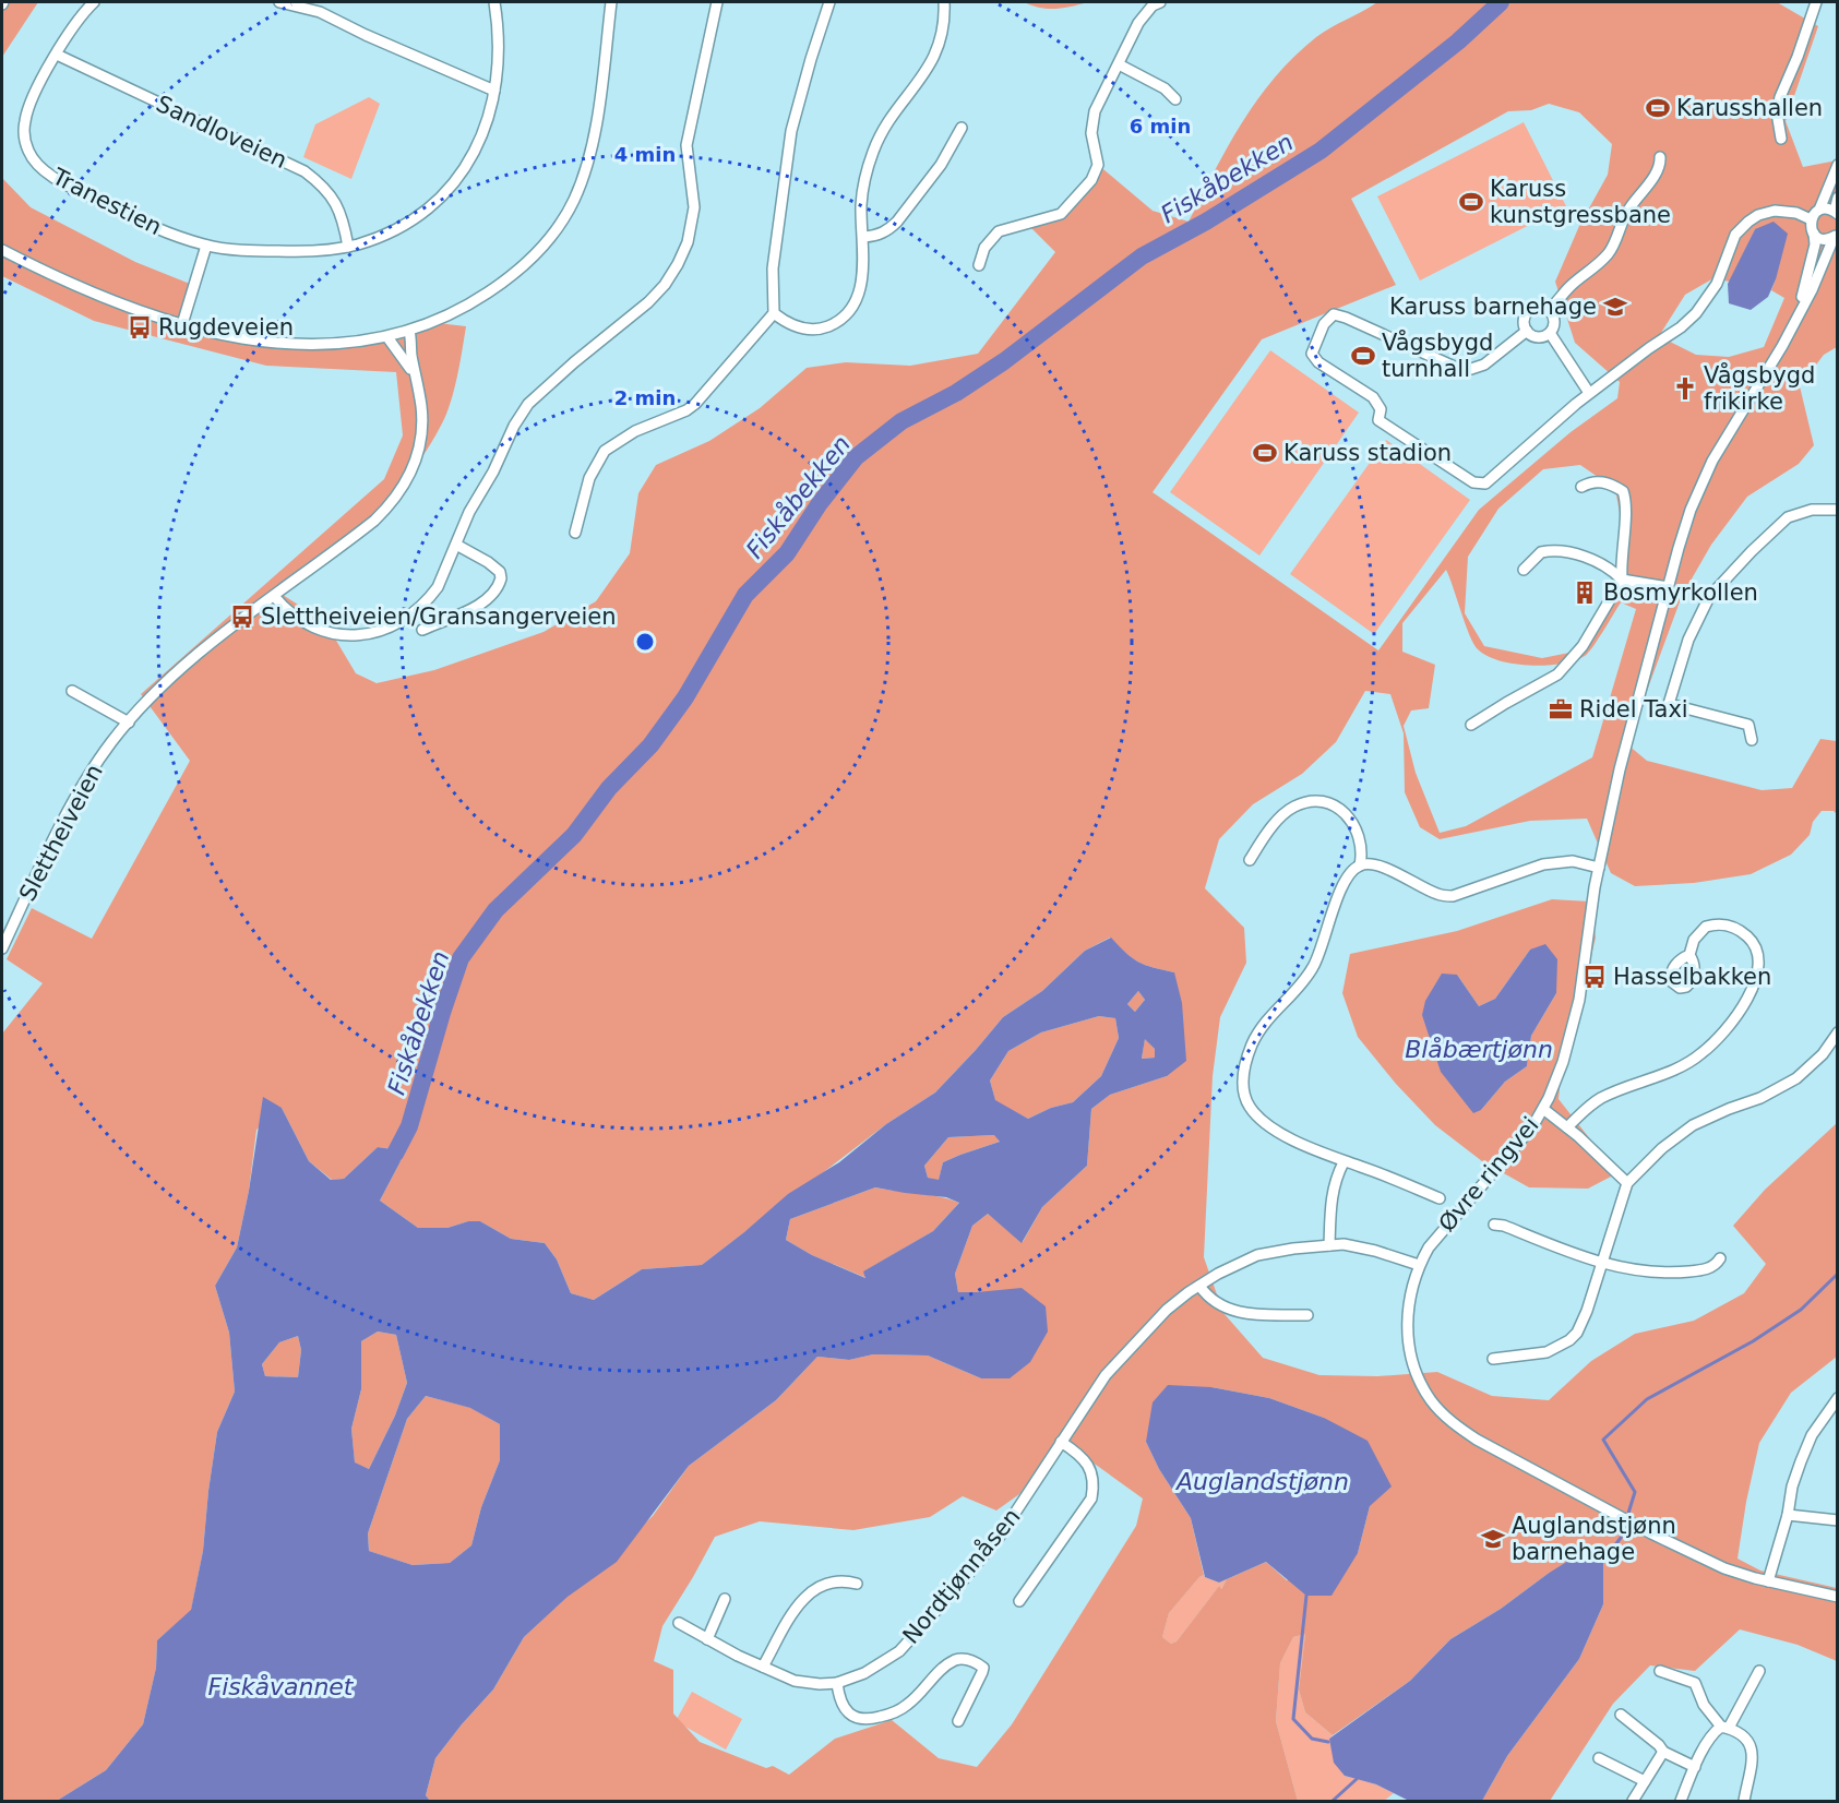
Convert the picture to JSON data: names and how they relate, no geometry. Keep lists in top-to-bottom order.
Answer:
{
  "streets": {
    "street": [
      "Sandloveien",
      "Tranestien",
      "Slettheiveien",
      "Øvre ringvei",
      "Nordtjønnåsen"
    ]
  },
  "crossings": [
    ["Sandloveien", "Tranestien"],
    ["Øvre ringvei", "Nordtjønnåsen"]
  ],
  "water": [
    "Fiskåbekken",
    "Blåbærtjønn",
    "Auglandstjønn",
    "Fiskåvannet"
  ],
  "places": {
    "sports": [
      "Karusshallen",
      "Karuss kunstgressbane",
      "Vågsbygd turnhall",
      "Karuss stadion"
    ],
    "school or university": ["Karuss barnehage", "Auglandstjønn barnehage"],
    "bus stop": ["Rugdeveien", "Slettheiveien/Gransangerveien", "Hasselbakken"],
    "church": ["Vågsbygd frikirke"],
    "building": ["Bosmyrkollen"],
    "office": ["Ridel Taxi"]
  },
  "rings": ["6 min", "4 min", "2 min"]
}
